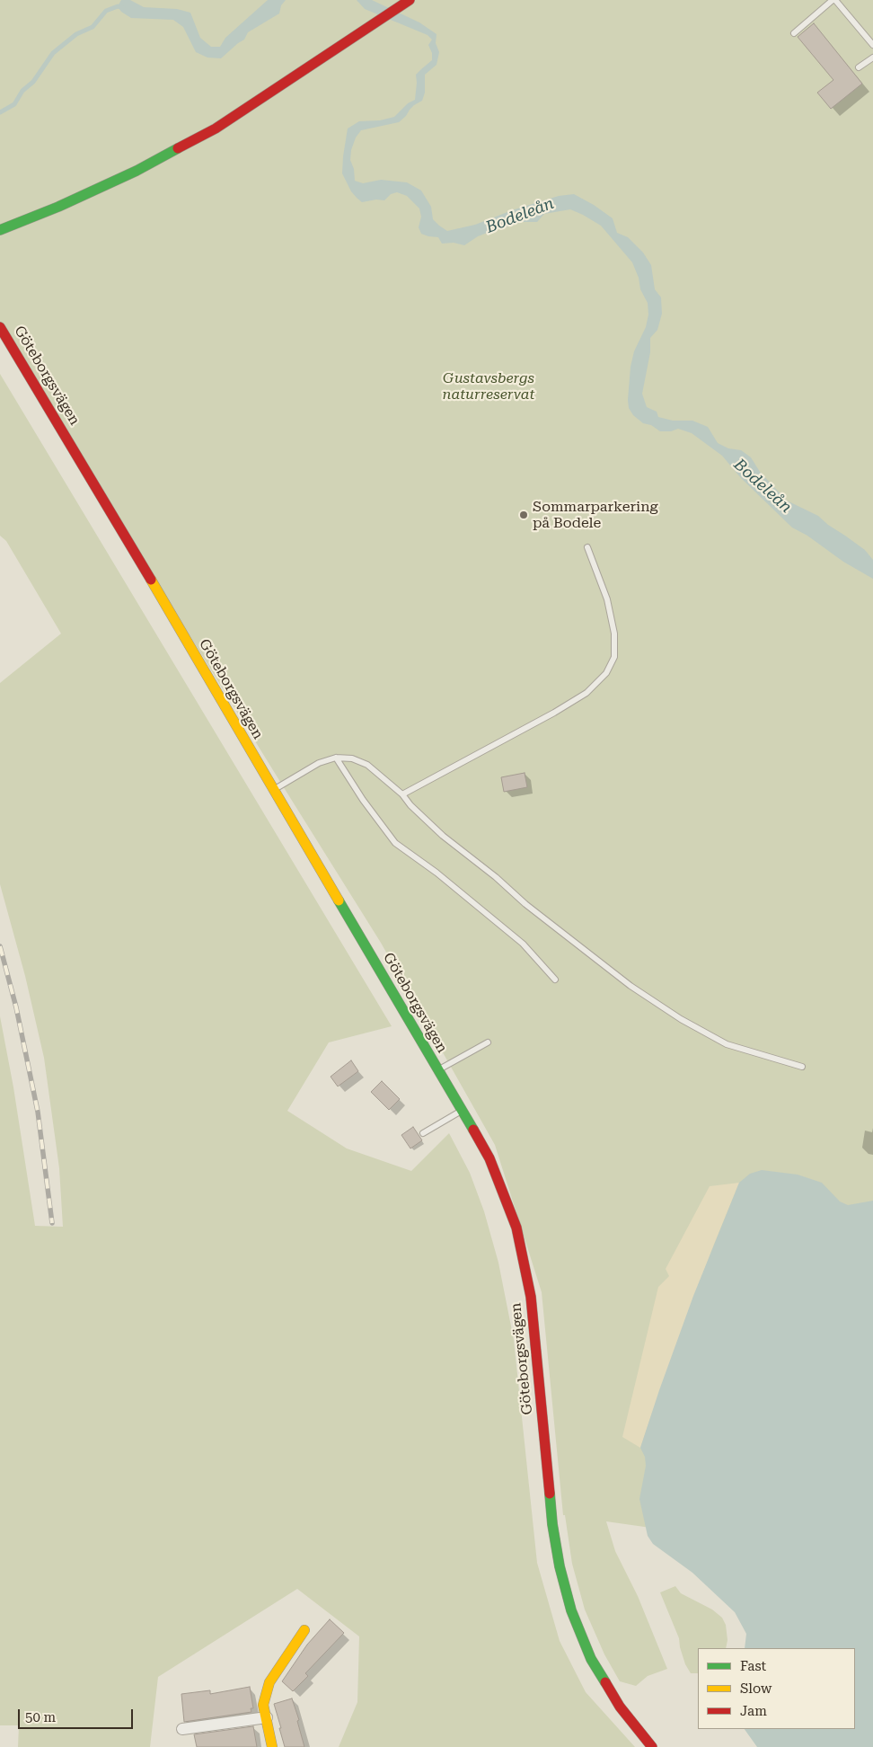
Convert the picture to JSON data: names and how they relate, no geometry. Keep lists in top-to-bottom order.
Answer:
{
  "streets": {
    "street": ["Göteborgsvägen"]
  },
  "water": ["Bodeleån"],
  "parks": ["Gustavsbergs naturreservat"],
  "places": ["Sommarparkering på Bodele"],
  "legend": ["Fast", "Slow", "Jam"],
  "scale_bar": "50 m"
}
